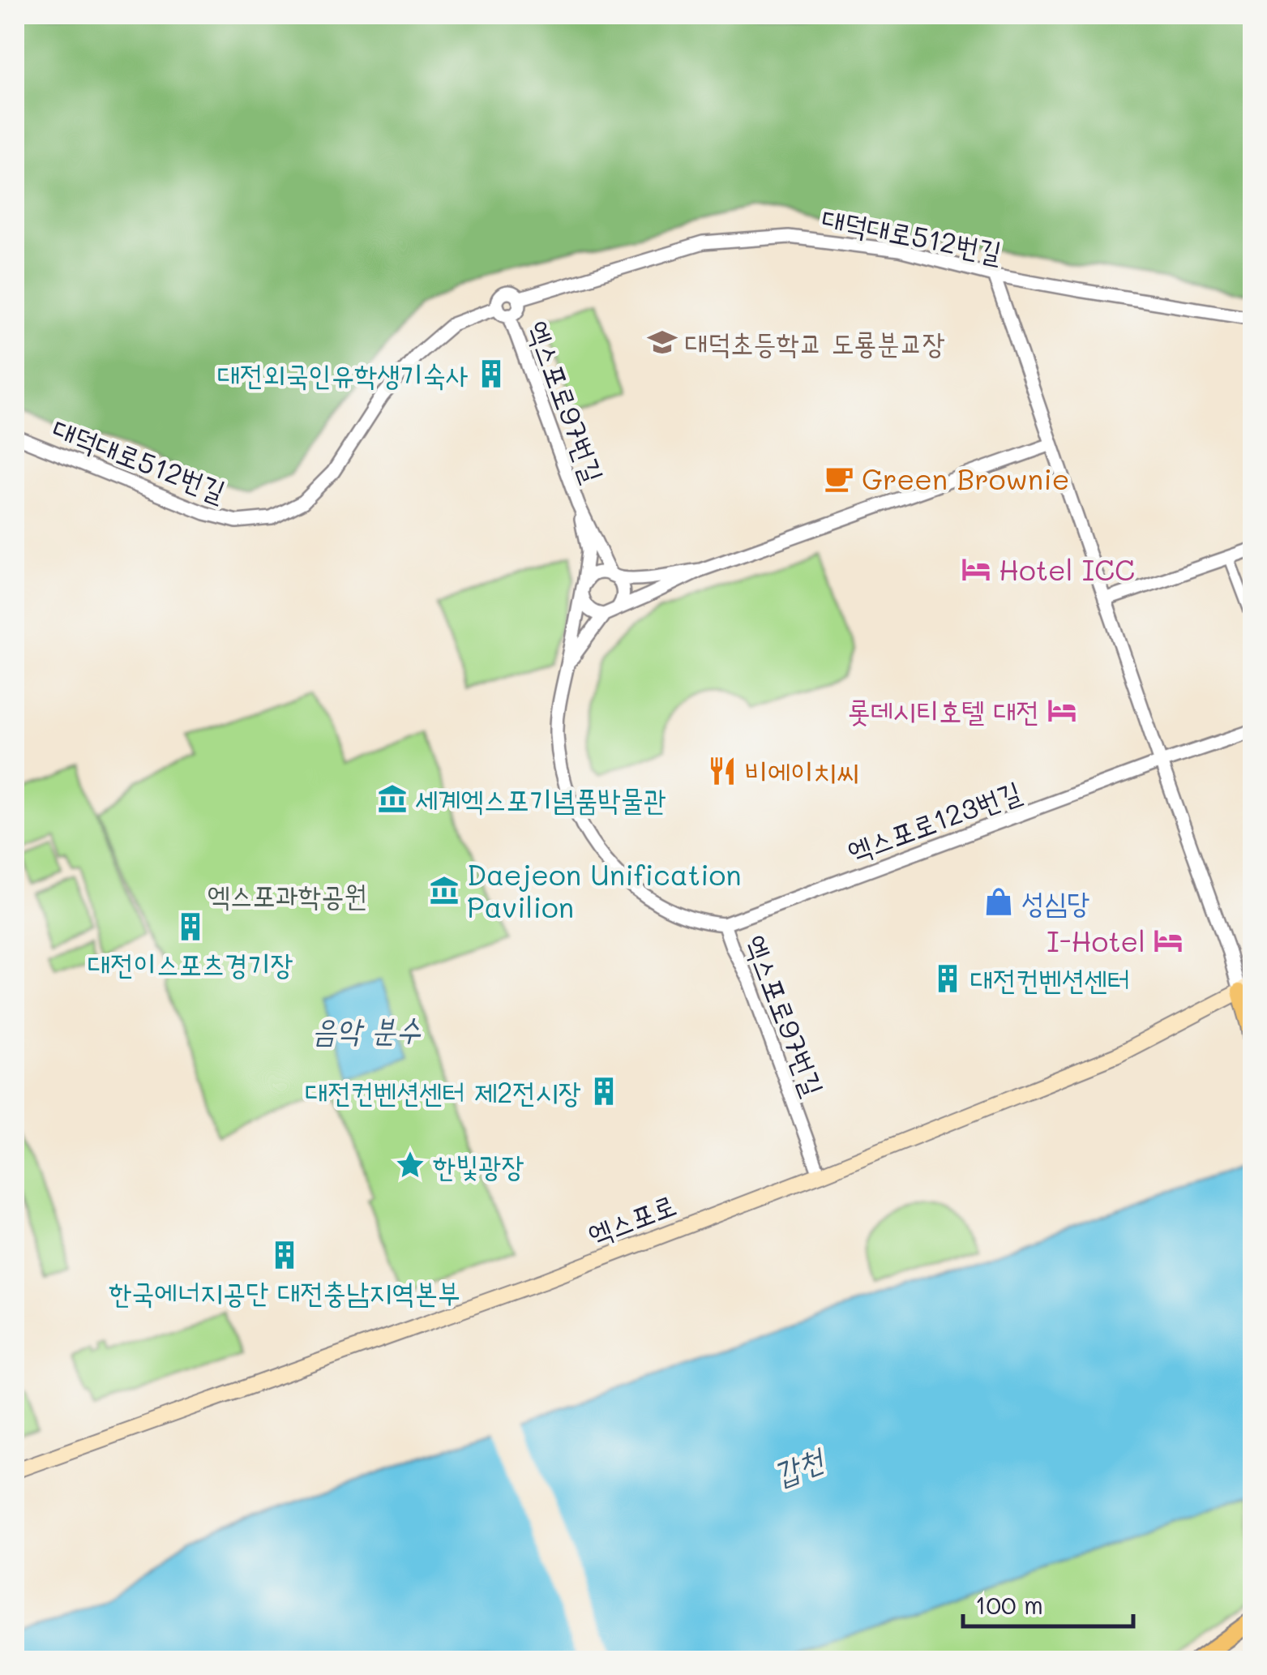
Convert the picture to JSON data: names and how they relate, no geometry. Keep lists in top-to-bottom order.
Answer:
{
  "streets": {
    "main road": ["엑스포로"],
    "street": ["대덕대로512번길", "엑스포로97번길", "엑스포로123번길"]
  },
  "crossings": [
    ["대덕대로512번길", "엑스포로97번길"],
    ["엑스포로97번길", "엑스포로123번길"],
    ["엑스포로97번길", "엑스포로"]
  ],
  "water": ["음악 분수", "갑천"],
  "parks": ["엑스포과학공원"],
  "places": {
    "school or university": ["대덕초등학교 도룡분교장"],
    "building": [
      "대전외국인유학생기숙사",
      "대전이스포츠경기장",
      "대전컨벤션센터",
      "대전컨벤션센터 제2전시장",
      "한국에너지공단 대전충남지역본부"
    ],
    "cafe": ["Green Brownie"],
    "hotel": ["Hotel ICC", "롯데시티호텔 대전", "I-Hotel"],
    "restaurant": ["비에이치씨"],
    "museum": ["세계엑스포기념품박물관", "Daejeon Unification Pavilion"],
    "shop": ["성심당"],
    "place": ["한빛광장"]
  },
  "scale_bar": "100 m"
}
